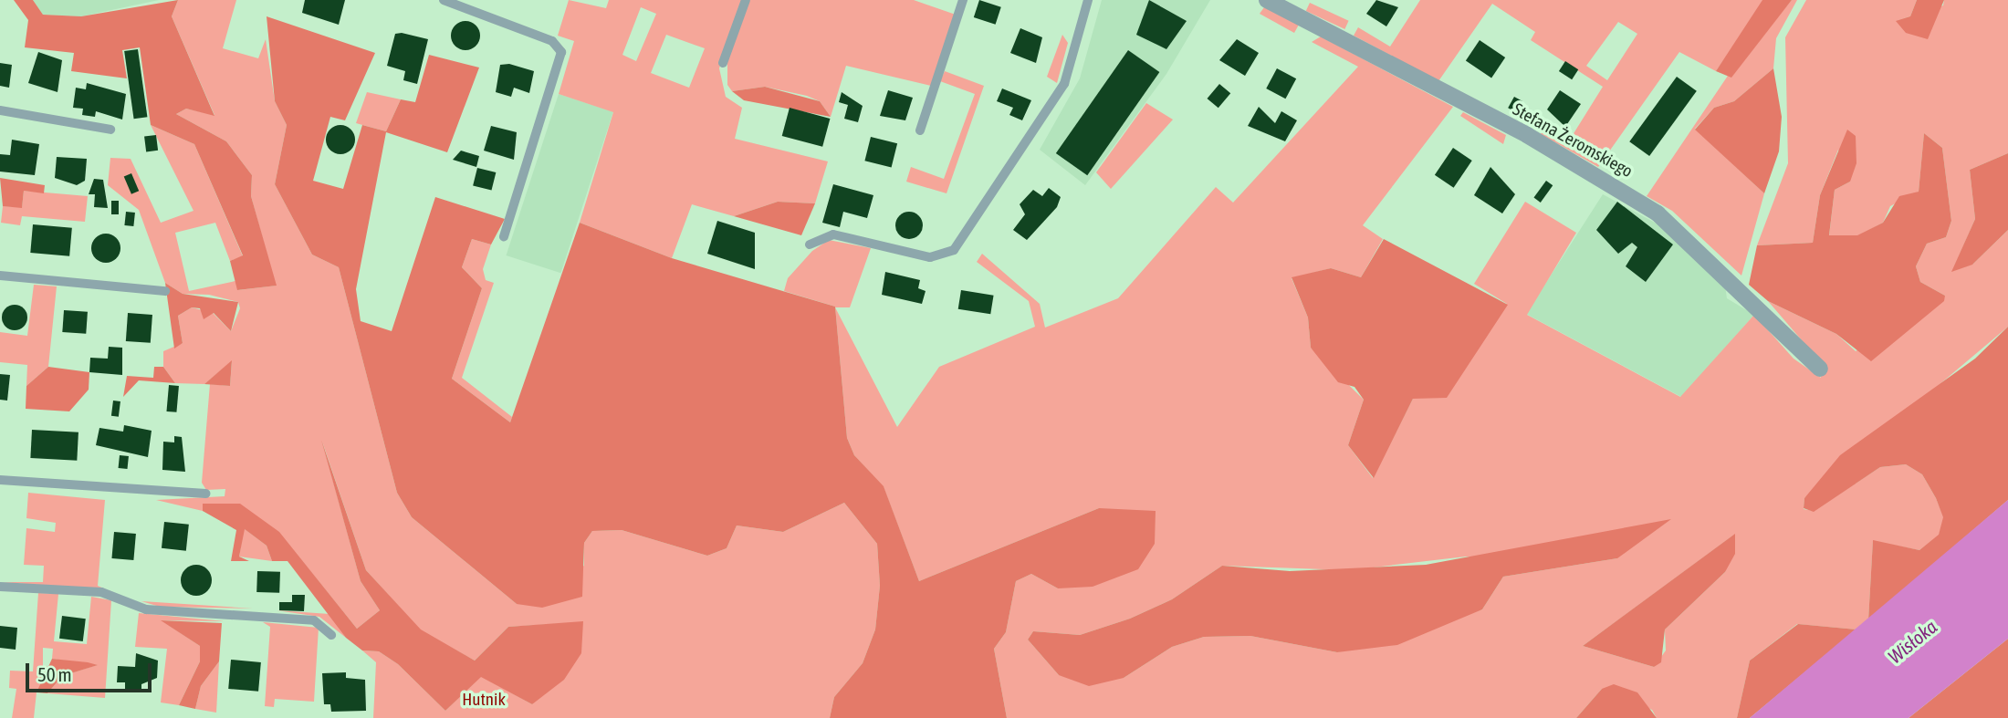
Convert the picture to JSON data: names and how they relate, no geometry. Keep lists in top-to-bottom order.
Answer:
{
  "streets": {
    "street": ["Stefana Żeromskiego"]
  },
  "water": ["Wisłoka"],
  "parks": ["Hutnik"],
  "scale_bar": "50 m"
}
